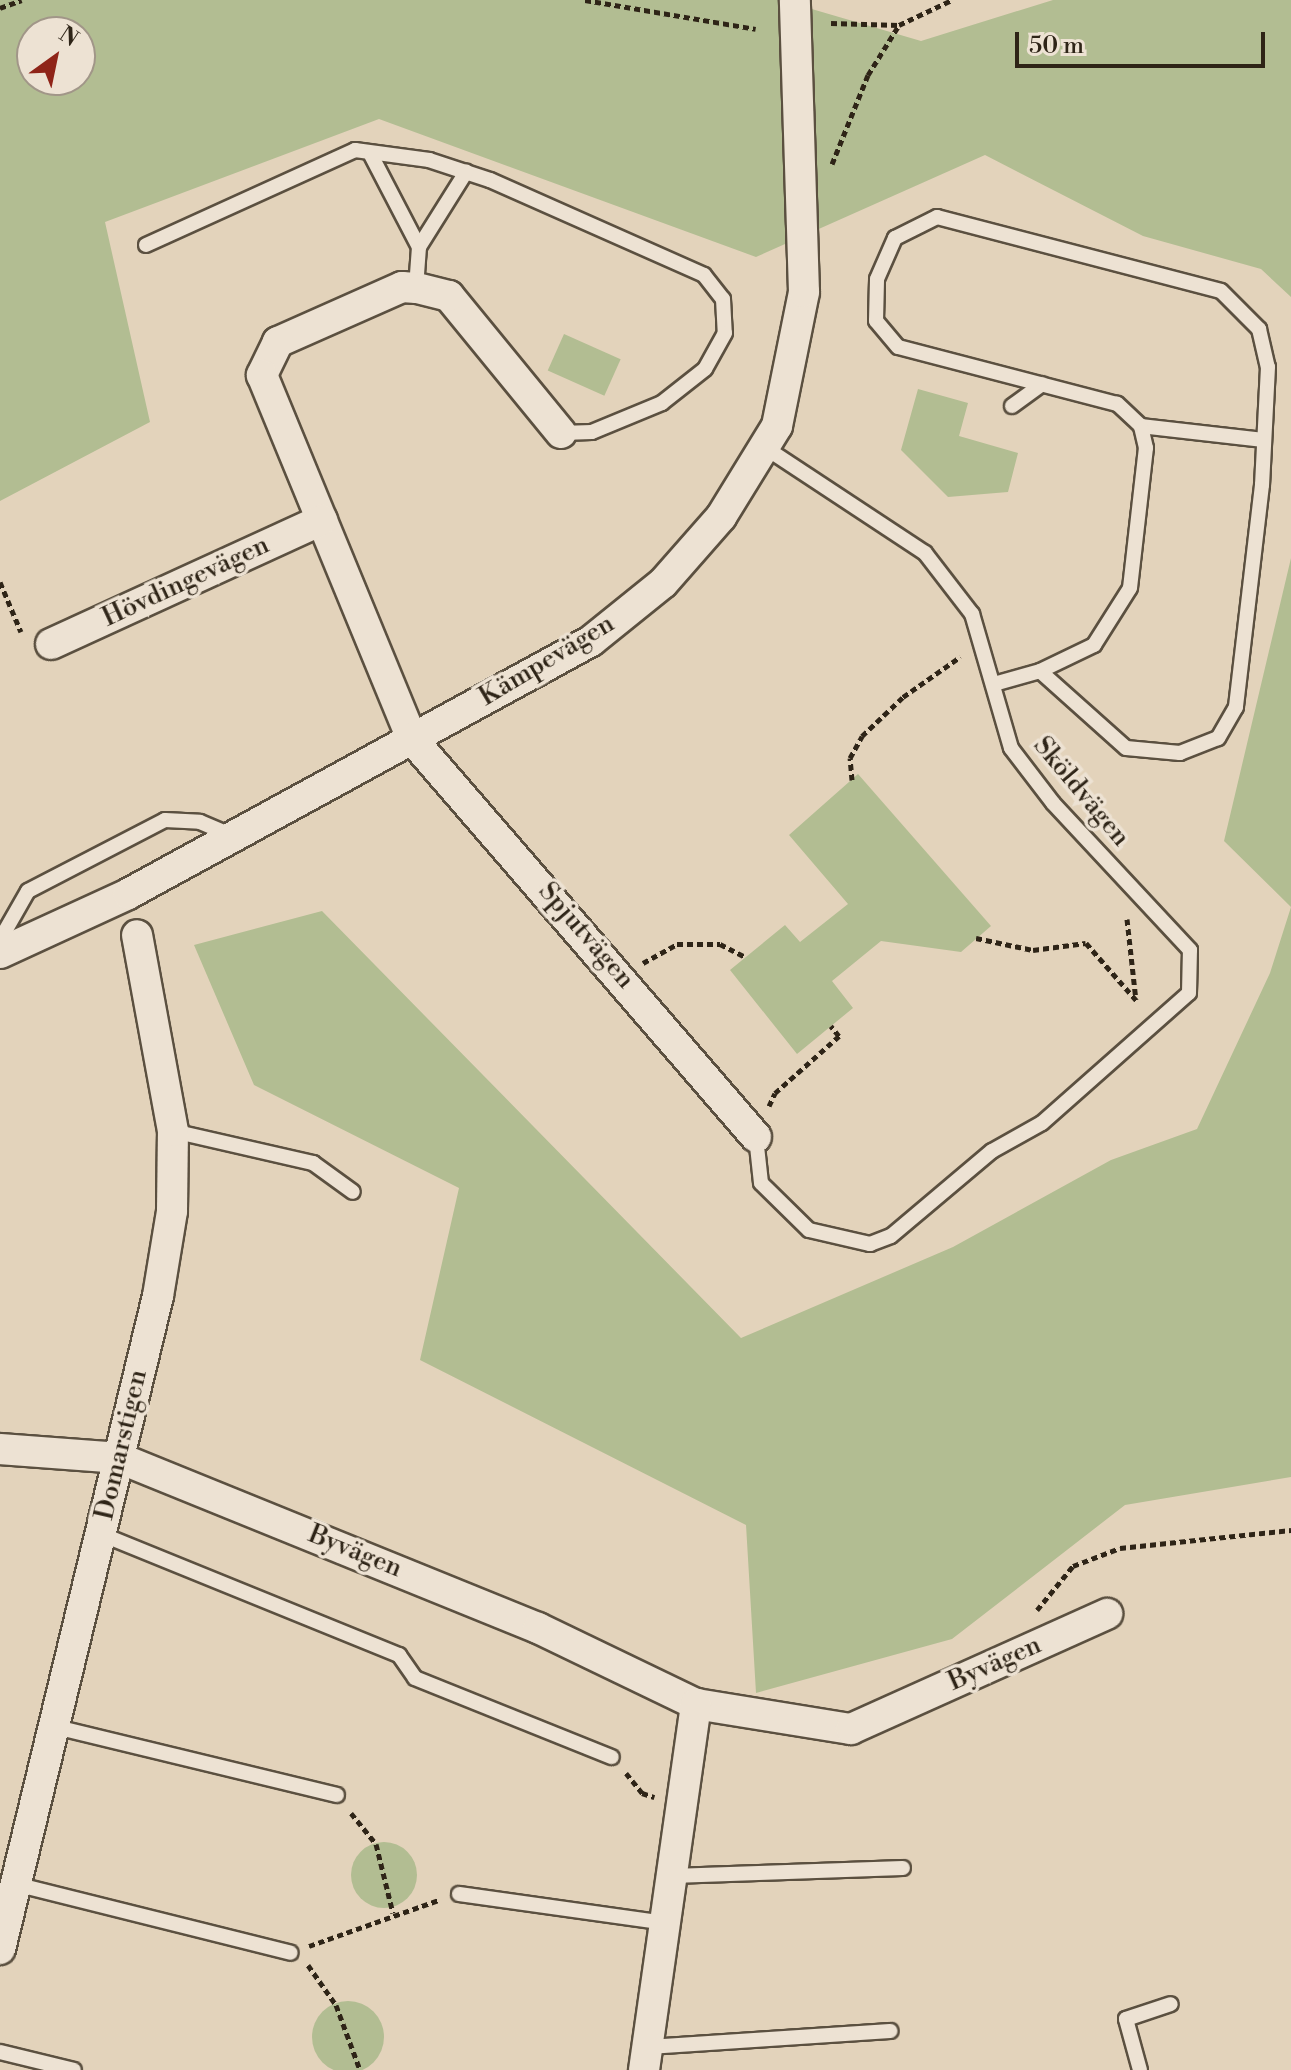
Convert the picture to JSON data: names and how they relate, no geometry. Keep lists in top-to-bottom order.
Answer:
{
  "streets": {
    "street": [
      "Hövdingevägen",
      "Kämpevägen",
      "Spjutvägen",
      "Domarstigen",
      "Byvägen"
    ],
    "lane": ["Sköldvägen"]
  },
  "crossings": [
    ["Kämpevägen", "Sköldvägen"],
    ["Kämpevägen", "Spjutvägen"],
    ["Sköldvägen", "Spjutvägen"],
    ["Domarstigen", "Byvägen"]
  ],
  "scale_bar": "50 m",
  "north": "top right"
}
